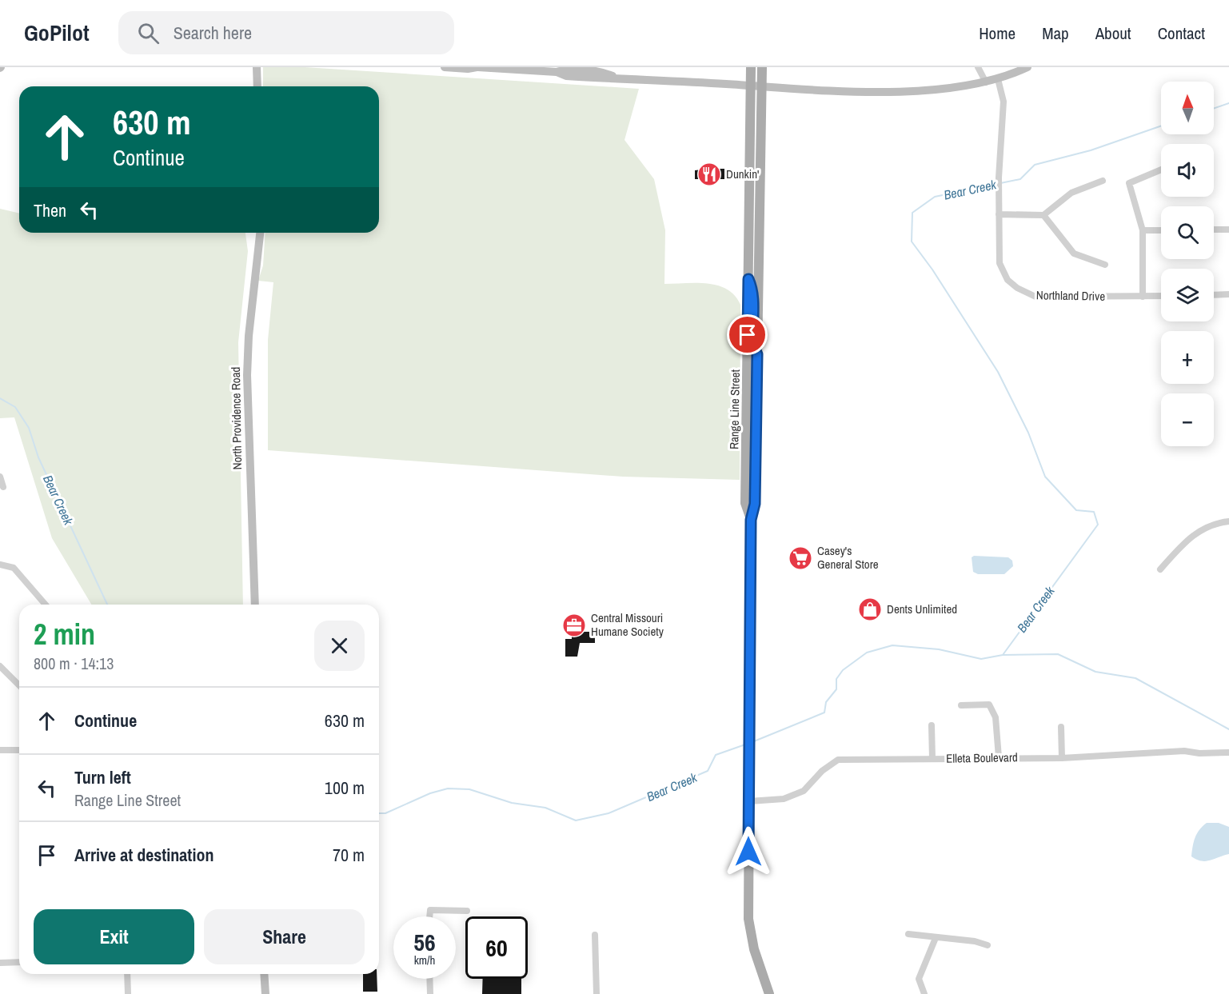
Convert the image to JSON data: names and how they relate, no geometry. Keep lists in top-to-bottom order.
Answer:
{
  "streets": {
    "main road": ["Range Line Street"],
    "street": ["Northland Drive", "North Providence Road", "Elleta Boulevard"]
  },
  "crossings": [
    ["Range Line Street", "Elleta Boulevard"]
  ],
  "water": ["Bear Creek"],
  "places": {
    "restaurant": ["Dunkin'"],
    "supermarket": ["Casey's General Store"],
    "shop": ["Dents Unlimited"],
    "office": ["Central Missouri Humane Society"]
  },
  "north": "top",
  "page": {
    "header": "GoPilot",
    "search": "Search here",
    "nav": [
      "Home",
      "Map",
      "About",
      "Contact"
    ],
    "map_buttons": ["+", "−"],
    "turn": ["630 m", "Continue"],
    "then": "Then",
    "heading": ["2 min", "800 m · 14:13"],
    "list": [
      {
        "name": "Continue",
        "value": "630 m"
      },
      {
        "name": "Turn left",
        "note": "Range Line Street",
        "value": "100 m"
      },
      {
        "name": "Arrive at destination",
        "value": "70 m"
      }
    ],
    "buttons": ["Exit", "Share"],
    "speed": "56 km/h",
    "limit": "60"
  }
}
